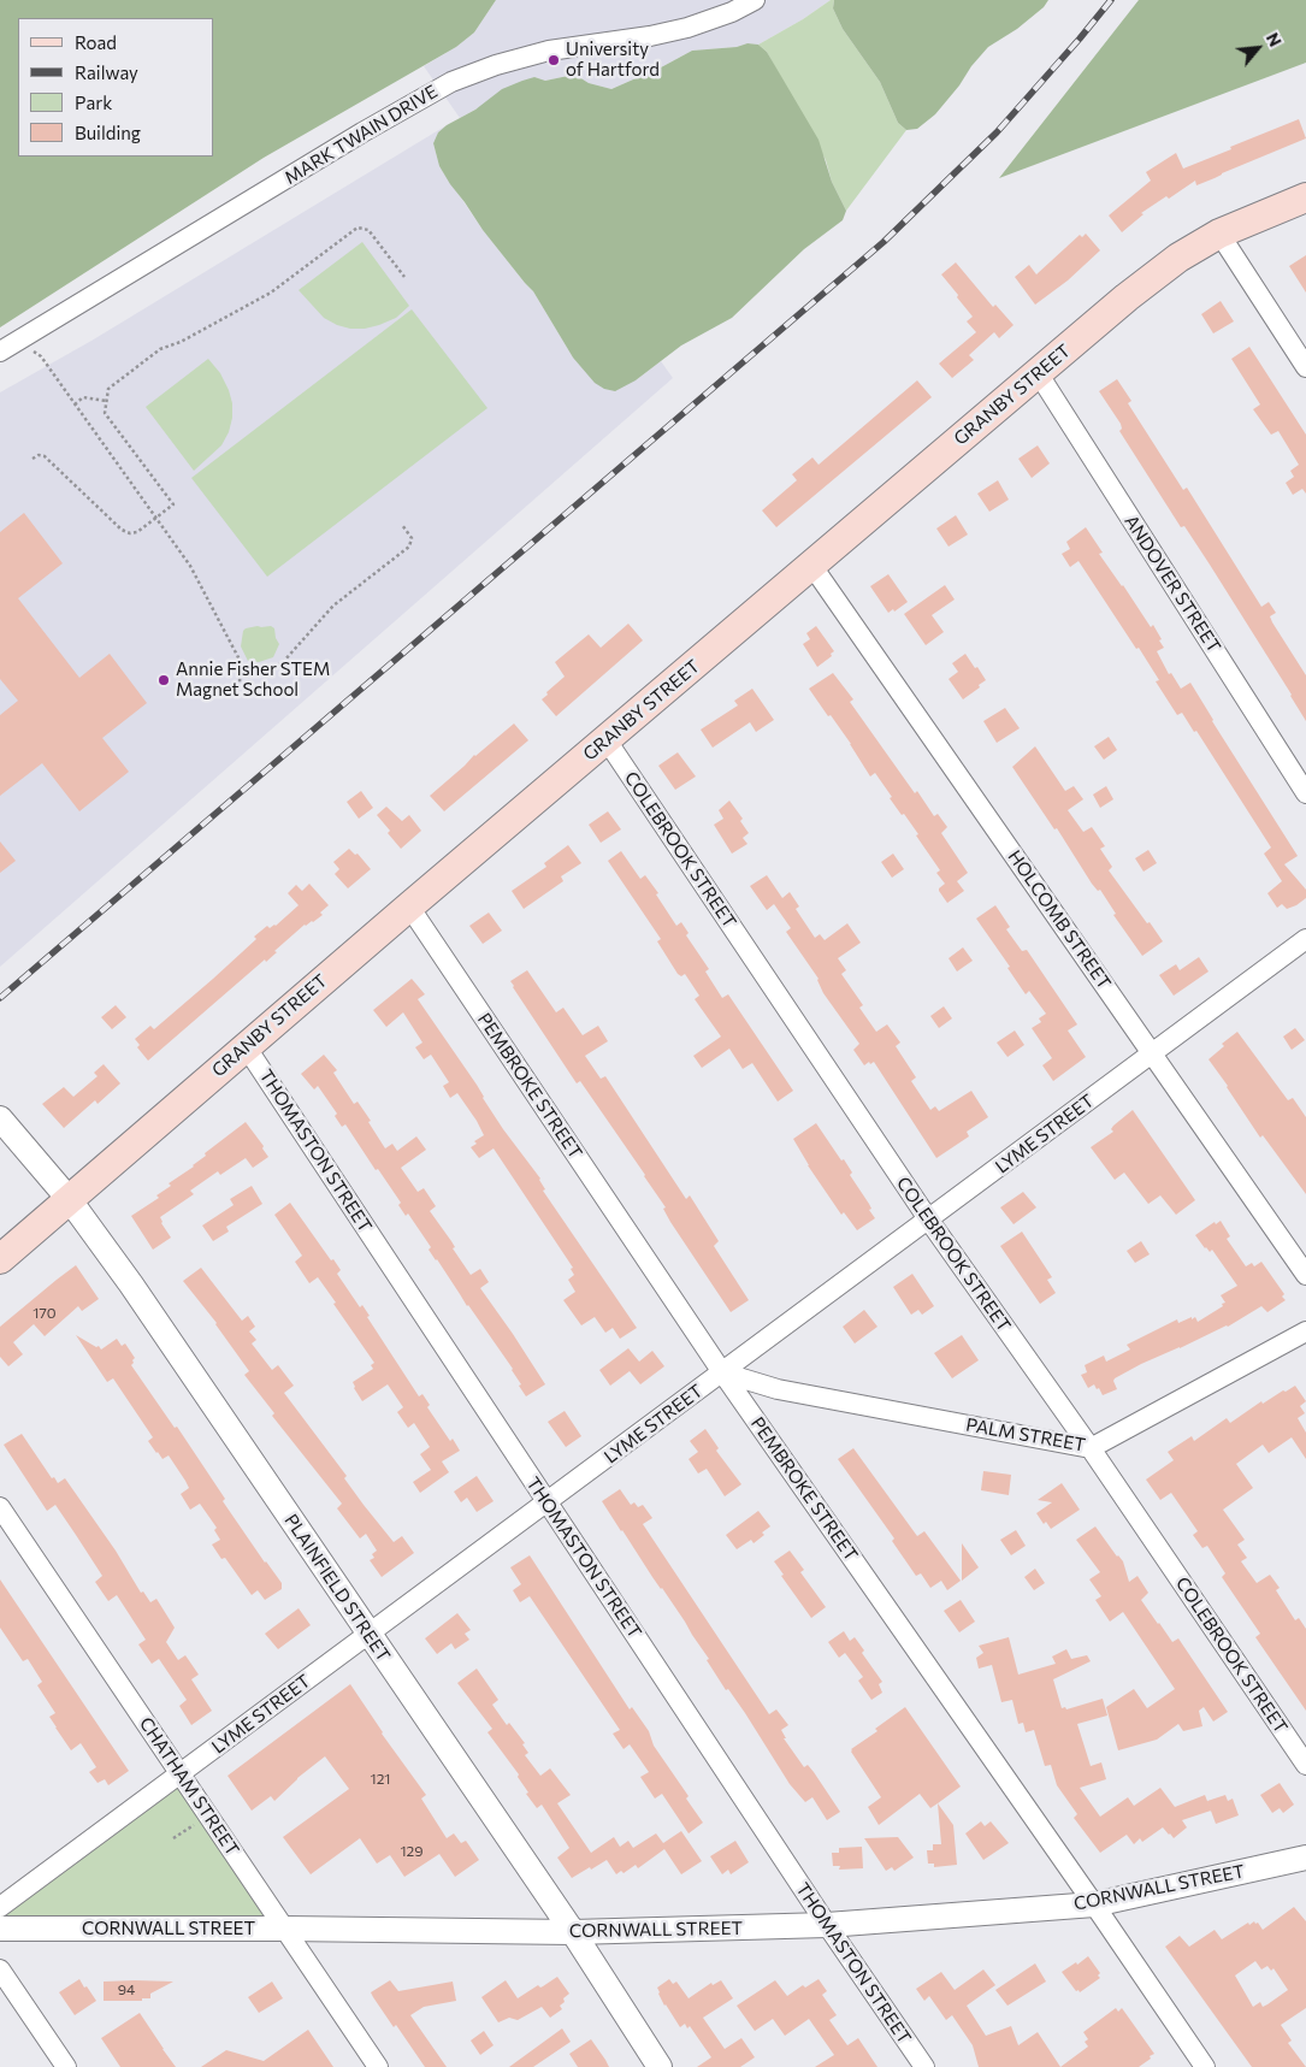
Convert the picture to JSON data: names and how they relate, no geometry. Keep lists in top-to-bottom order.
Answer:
{
  "streets": {
    "main road": ["GRANBY STREET"],
    "street": [
      "MARK TWAIN DRIVE",
      "ANDOVER STREET",
      "COLEBROOK STREET",
      "HOLCOMB STREET",
      "PEMBROKE STREET",
      "LYME STREET",
      "THOMASTON STREET",
      "PALM STREET",
      "PLAINFIELD STREET",
      "CHATHAM STREET",
      "CORNWALL STREET"
    ]
  },
  "crossings": [
    ["GRANBY STREET", "ANDOVER STREET"],
    ["GRANBY STREET", "COLEBROOK STREET"],
    ["GRANBY STREET", "HOLCOMB STREET"],
    ["GRANBY STREET", "PEMBROKE STREET"],
    ["GRANBY STREET", "THOMASTON STREET"],
    ["GRANBY STREET", "PLAINFIELD STREET"],
    ["COLEBROOK STREET", "LYME STREET"],
    ["COLEBROOK STREET", "PALM STREET"],
    ["HOLCOMB STREET", "LYME STREET"],
    ["PEMBROKE STREET", "LYME STREET"],
    ["PEMBROKE STREET", "PALM STREET"],
    ["PEMBROKE STREET", "CORNWALL STREET"],
    ["LYME STREET", "THOMASTON STREET"],
    ["LYME STREET", "PALM STREET"],
    ["LYME STREET", "PLAINFIELD STREET"],
    ["LYME STREET", "CHATHAM STREET"],
    ["THOMASTON STREET", "CORNWALL STREET"],
    ["PLAINFIELD STREET", "CORNWALL STREET"],
    ["CHATHAM STREET", "CORNWALL STREET"]
  ],
  "places": ["University of Hartford", "Annie Fisher STEM Magnet School"],
  "house_numbers": [
    "170",
    "121",
    "129",
    "94"
  ],
  "legend": [
    "Road",
    "Railway",
    "Park",
    "Building"
  ],
  "north": "top right"
}
